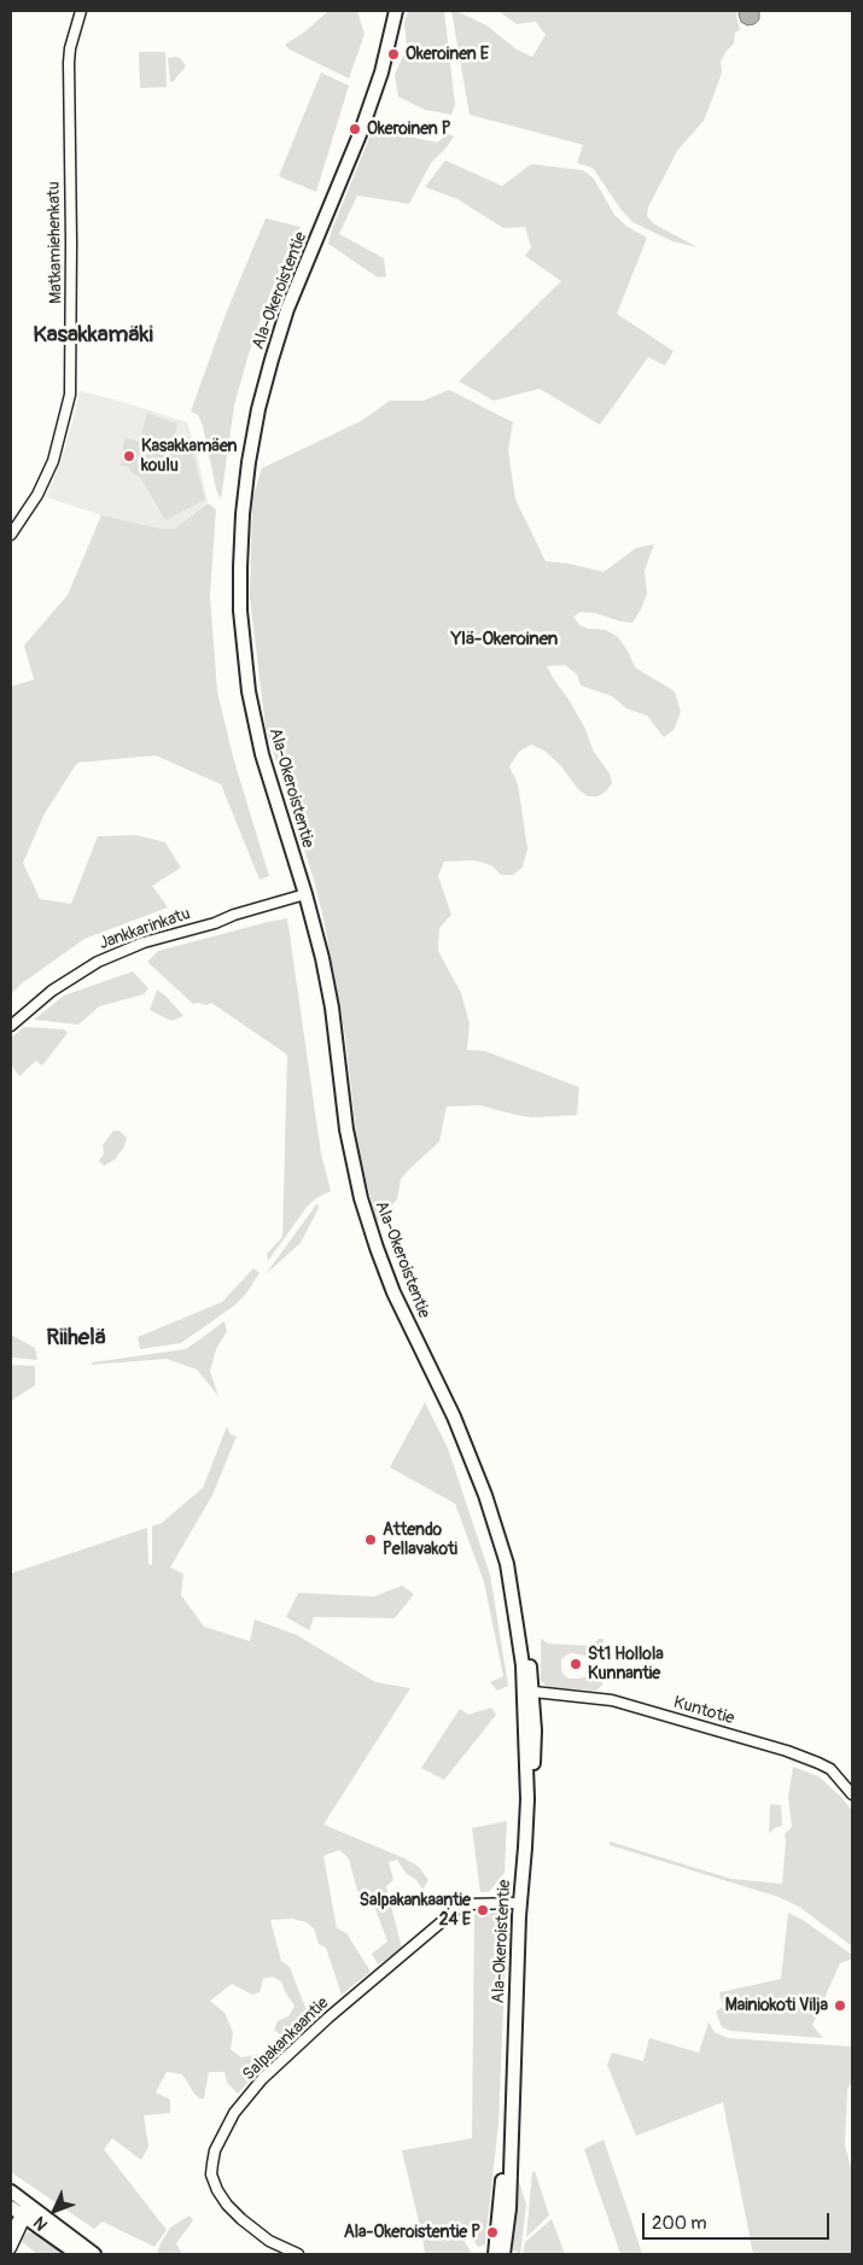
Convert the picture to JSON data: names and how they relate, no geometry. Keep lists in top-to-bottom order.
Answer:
{
  "streets": {
    "main road": ["Ala-Okeroistentie"],
    "street": [
      "Matkamiehenkatu",
      "Jankkarinkatu",
      "Kuntotie",
      "Salpakankaantie"
    ]
  },
  "crossings": [
    ["Ala-Okeroistentie", "Jankkarinkatu"],
    ["Ala-Okeroistentie", "Kuntotie"],
    ["Ala-Okeroistentie", "Salpakankaantie"]
  ],
  "districts": ["Kasakkamäki", "Ylä-Okeroinen", "Riihelä"],
  "places": [
    "Okeroinen E",
    "Okeroinen P",
    "Kasakkamäen koulu",
    "Attendo Pellavakoti",
    "St1 Hollola Kunnantie",
    "Salpakankaantie 24 E",
    "Mainiokoti Vilja",
    "Ala-Okeroistentie P"
  ],
  "scale_bar": "200 m",
  "north": "bottom left"
}
